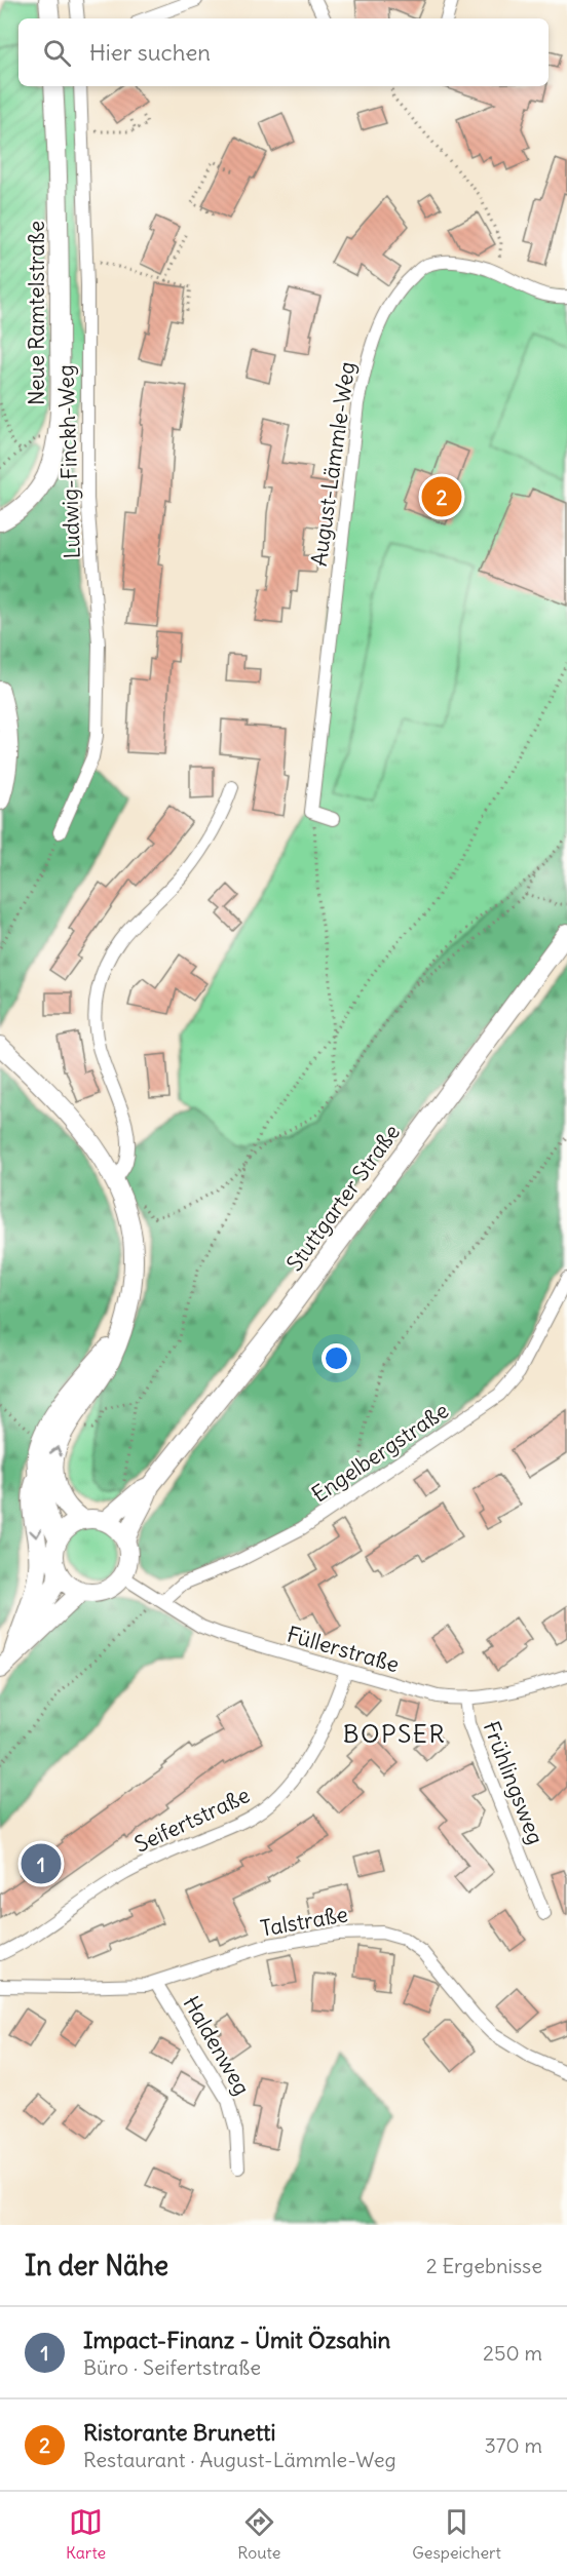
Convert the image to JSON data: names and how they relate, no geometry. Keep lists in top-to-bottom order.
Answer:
{
  "streets": {
    "main road": ["Neue Ramtelstraße", "Stuttgarter Straße"],
    "street": [
      "Ludwig-Finckh-Weg",
      "August-Lämmle-Weg",
      "Engelbergstraße",
      "Füllerstraße",
      "Frühlingsweg",
      "Seifertstraße",
      "Talstraße",
      "Haldenweg"
    ]
  },
  "crossings": [
    ["Stuttgarter Straße", "Füllerstraße"],
    ["Engelbergstraße", "Füllerstraße"],
    ["Füllerstraße", "Frühlingsweg"],
    ["Füllerstraße", "Seifertstraße"],
    ["Talstraße", "Haldenweg"]
  ],
  "districts": ["BOPSER"],
  "page": {
    "search": "Hier suchen",
    "pins": ["2", "1"],
    "heading": ["In der Nähe", "2 Ergebnisse"],
    "list": [
      {
        "mark": "1",
        "name": "Impact-Finanz - Ümit Özsahin",
        "note": "Büro · Seifertstraße",
        "value": "250 m"
      },
      {
        "mark": "2",
        "name": "Ristorante Brunetti",
        "note": "Restaurant · August-Lämmle-Weg",
        "value": "370 m"
      }
    ],
    "nav": ["Karte", "Route", "Gespeichert"]
  }
}
